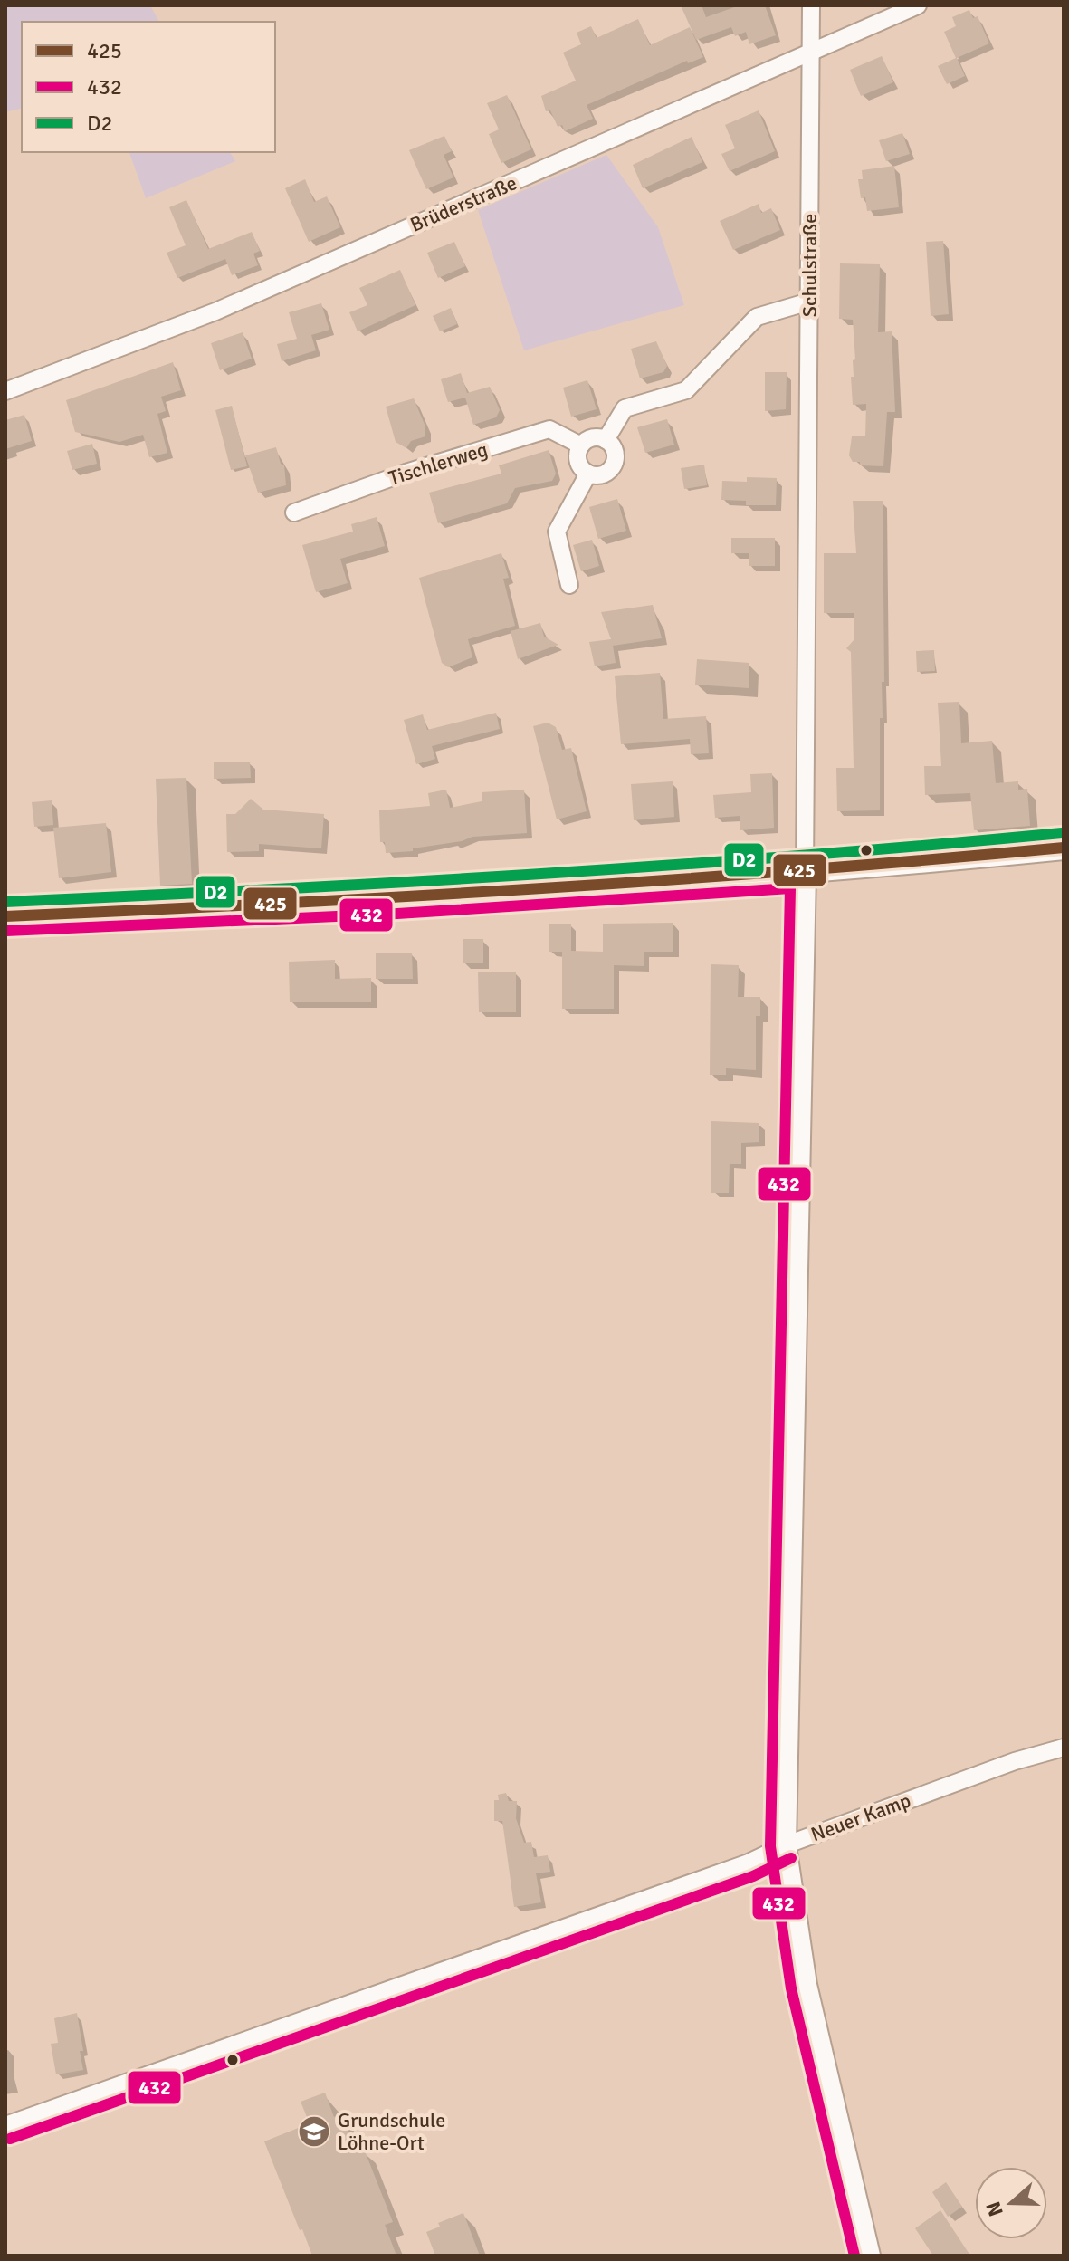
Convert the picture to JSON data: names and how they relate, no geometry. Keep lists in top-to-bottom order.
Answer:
{
  "streets": {
    "street": [
      "Brüderstraße",
      "Schulstraße",
      "Tischlerweg",
      "Neuer Kamp"
    ]
  },
  "crossings": [
    ["Brüderstraße", "Schulstraße"]
  ],
  "places": {
    "school or university": ["Grundschule Löhne-Ort"]
  },
  "lines": ["transit line D2", "transit line 425", "transit line 432"],
  "legend": ["425", "432", "D2"],
  "north": "left"
}
